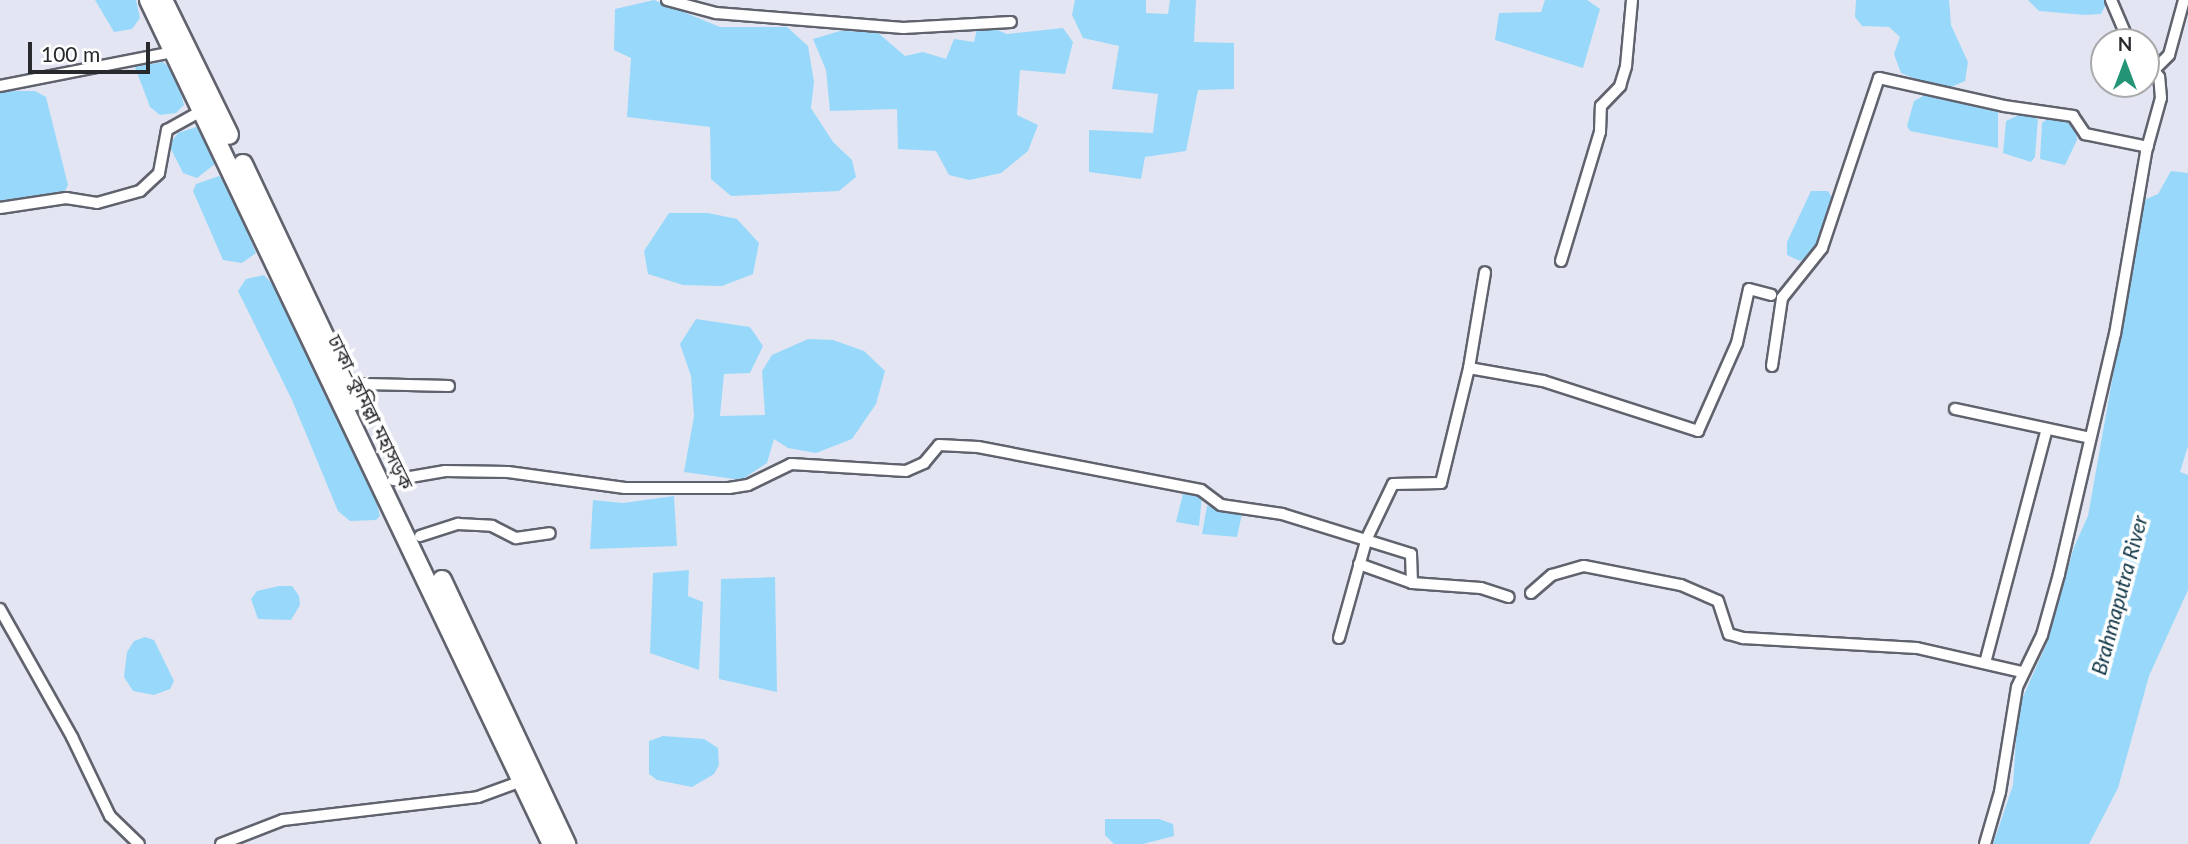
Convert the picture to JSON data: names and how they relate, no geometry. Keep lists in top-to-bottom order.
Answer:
{
  "streets": {
    "highway": ["ঢাকা–কুমিল্লা মহাসড়ক"]
  },
  "water": ["Brahmaputra River"],
  "scale_bar": "100 m",
  "north": "top"
}
